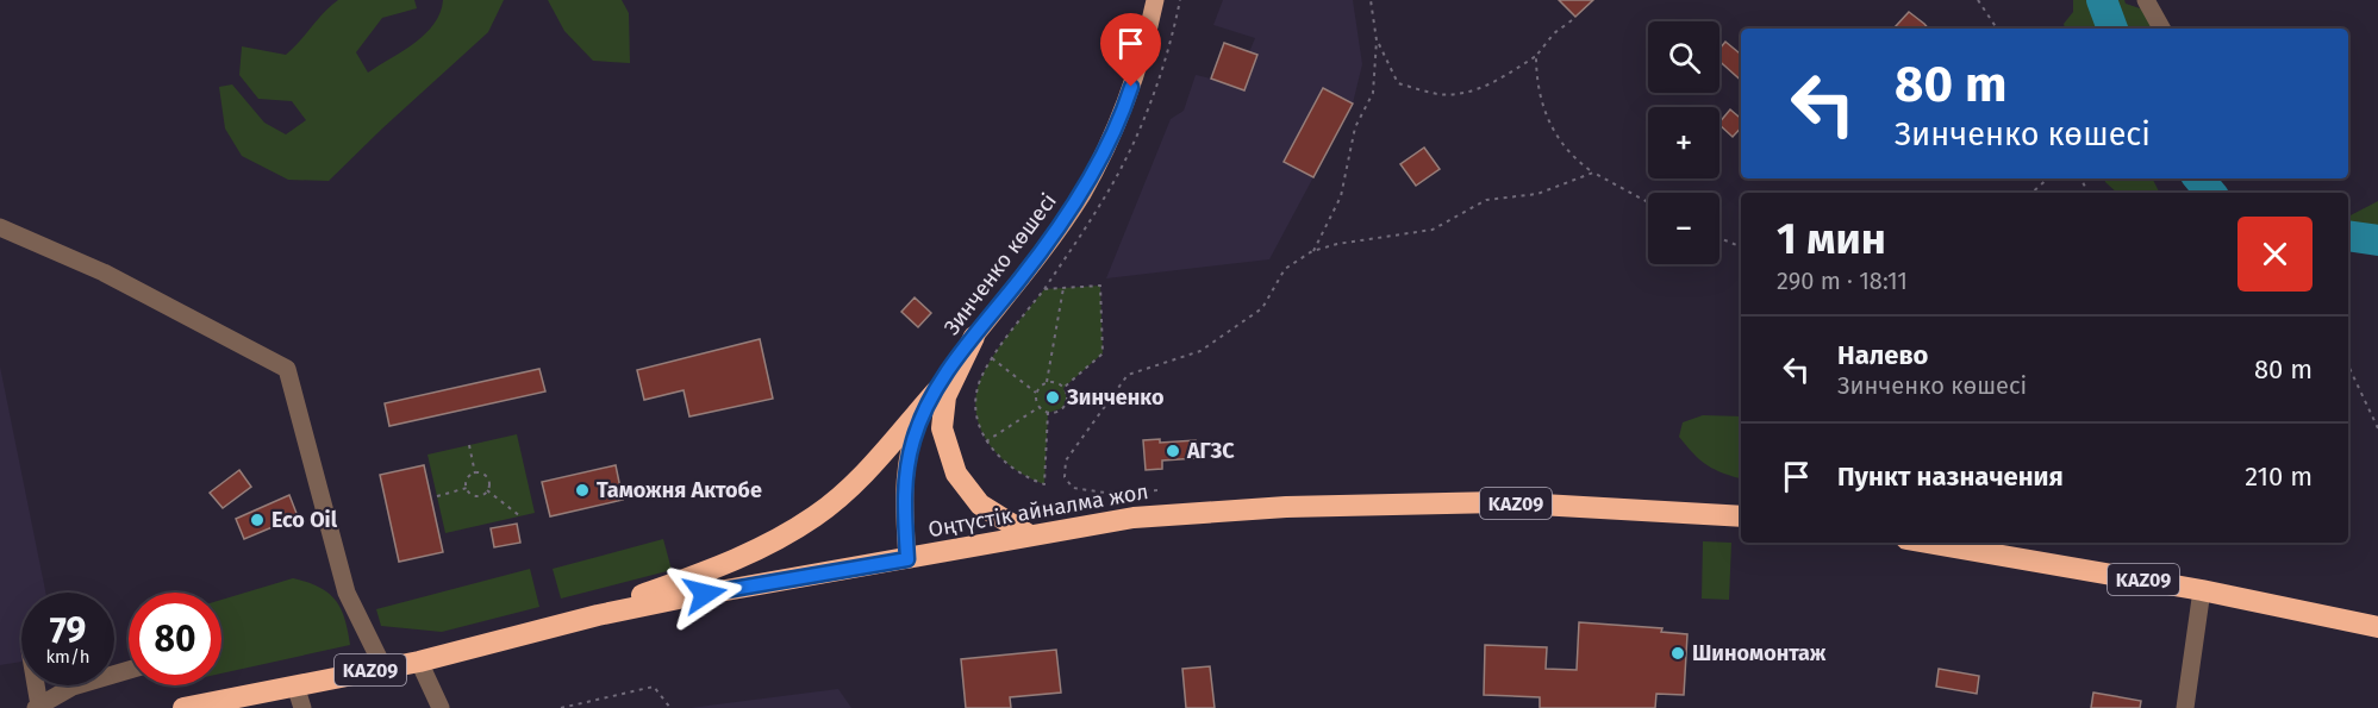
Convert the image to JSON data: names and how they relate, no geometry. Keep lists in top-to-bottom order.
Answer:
{
  "streets": {
    "highway": ["KAZ09", "Оңтүстік айналма жол"],
    "main road": ["Зинченко көшесі"]
  },
  "crossings": [
    ["Зинченко көшесі", "Оңтүстік айналма жол"]
  ],
  "places": [
    "Зинченко",
    "АГЗС",
    "Таможня Актобе",
    "Eco Oil",
    "Шиномонтаж"
  ],
  "page": {
    "map_buttons": ["+", "−"],
    "turn": ["80 m", "Зинченко көшесі"],
    "heading": ["1 мин", "290 m · 18:11"],
    "list": [
      {
        "name": "Налево",
        "note": "Зинченко көшесі",
        "value": "80 m"
      },
      {
        "name": "Пункт назначения",
        "value": "210 m"
      }
    ],
    "speed": "79 km/h",
    "limit": "80"
  }
}
